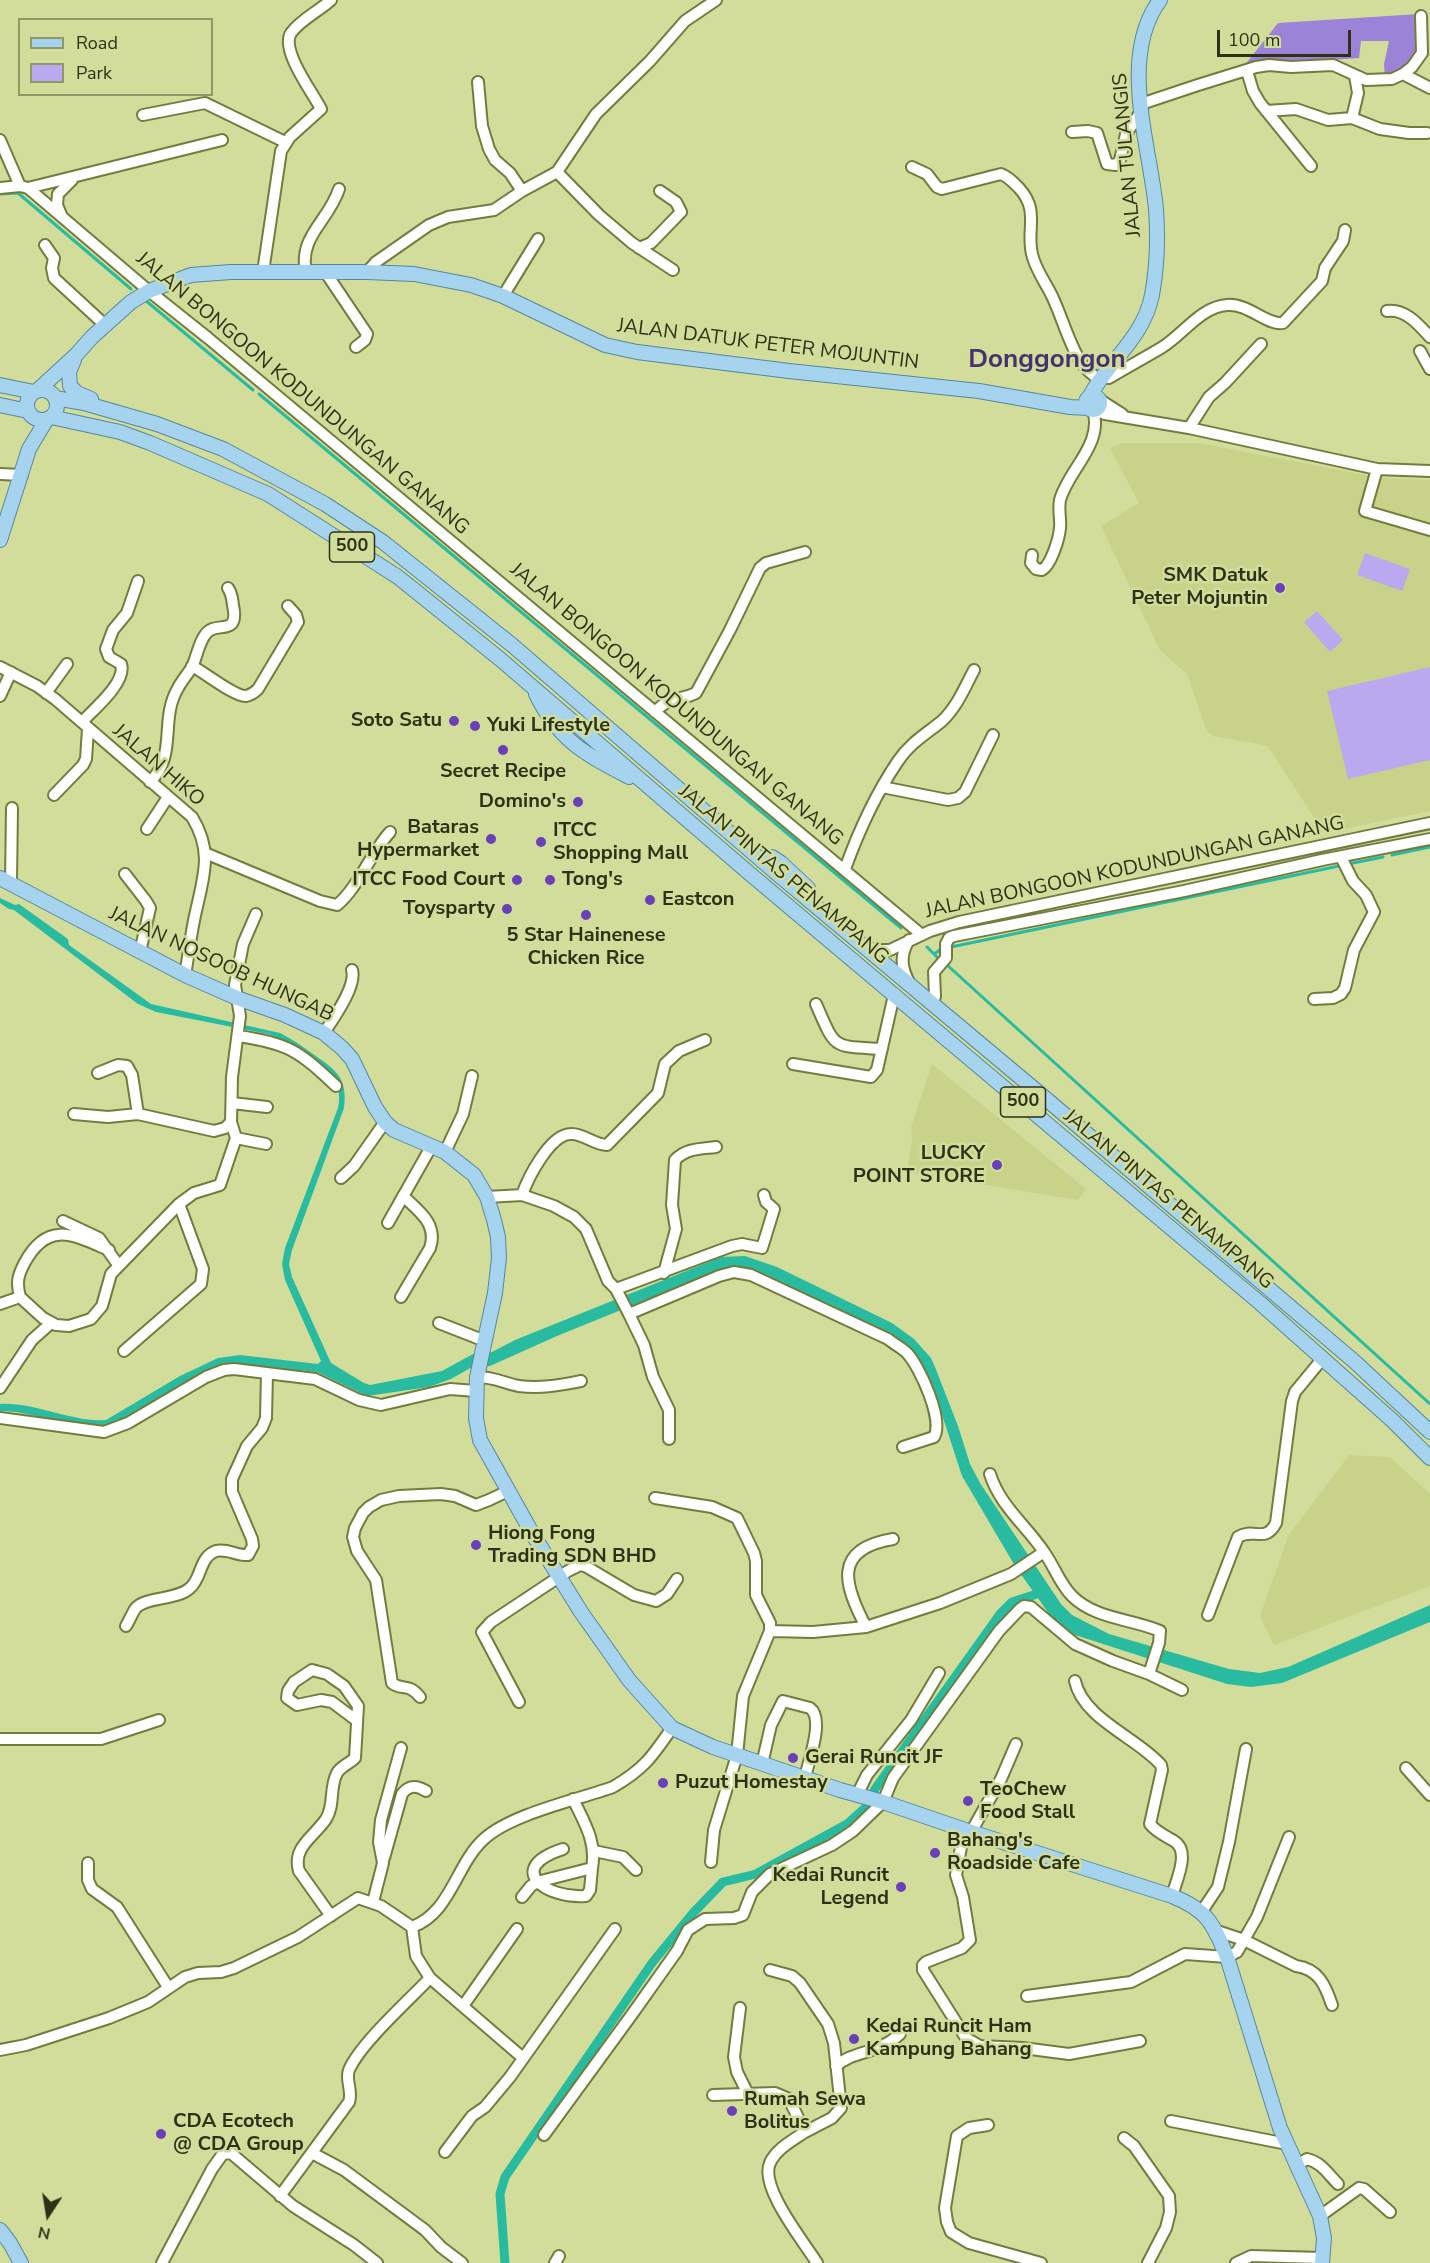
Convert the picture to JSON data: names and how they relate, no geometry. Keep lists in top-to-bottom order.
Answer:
{
  "streets": {
    "main road": [
      "JALAN TULANGIS",
      "JALAN DATUK PETER MOJUNTIN",
      "500",
      "JALAN PINTAS PENAMPANG",
      "JALAN NOSOOB HUNGAB"
    ],
    "street": ["JALAN BONGOON KODUNDUNGAN GANANG", "JALAN HIKO"]
  },
  "crossings": [
    ["JALAN TULANGIS", "JALAN DATUK PETER MOJUNTIN"],
    ["JALAN DATUK PETER MOJUNTIN", "JALAN BONGOON KODUNDUNGAN GANANG"],
    ["JALAN DATUK PETER MOJUNTIN", "500"],
    ["JALAN DATUK PETER MOJUNTIN", "JALAN PINTAS PENAMPANG"],
    ["500", "JALAN PINTAS PENAMPANG"],
    ["JALAN HIKO", "JALAN NOSOOB HUNGAB"]
  ],
  "districts": ["Donggongon"],
  "places": [
    "SMK Datuk Peter Mojuntin",
    "Soto Satu",
    "Yuki Lifestyle",
    "Secret Recipe",
    "Domino's",
    "Bataras Hypermarket",
    "ITCC Shopping Mall",
    "ITCC Food Court",
    "Tong's",
    "Eastcon",
    "Toysparty",
    "5 Star Hainenese Chicken Rice",
    "LUCKY POINT STORE",
    "Hiong Fong Trading SDN BHD",
    "Gerai Runcit JF",
    "Puzut Homestay",
    "TeoChew Food Stall",
    "Bahang's Roadside Cafe",
    "Kedai Runcit Legend",
    "Kedai Runcit Ham Kampung Bahang",
    "Rumah Sewa Bolitus",
    "CDA Ecotech @ CDA Group"
  ],
  "legend": ["Road", "Park"],
  "scale_bar": "100 m",
  "north": "bottom"
}
